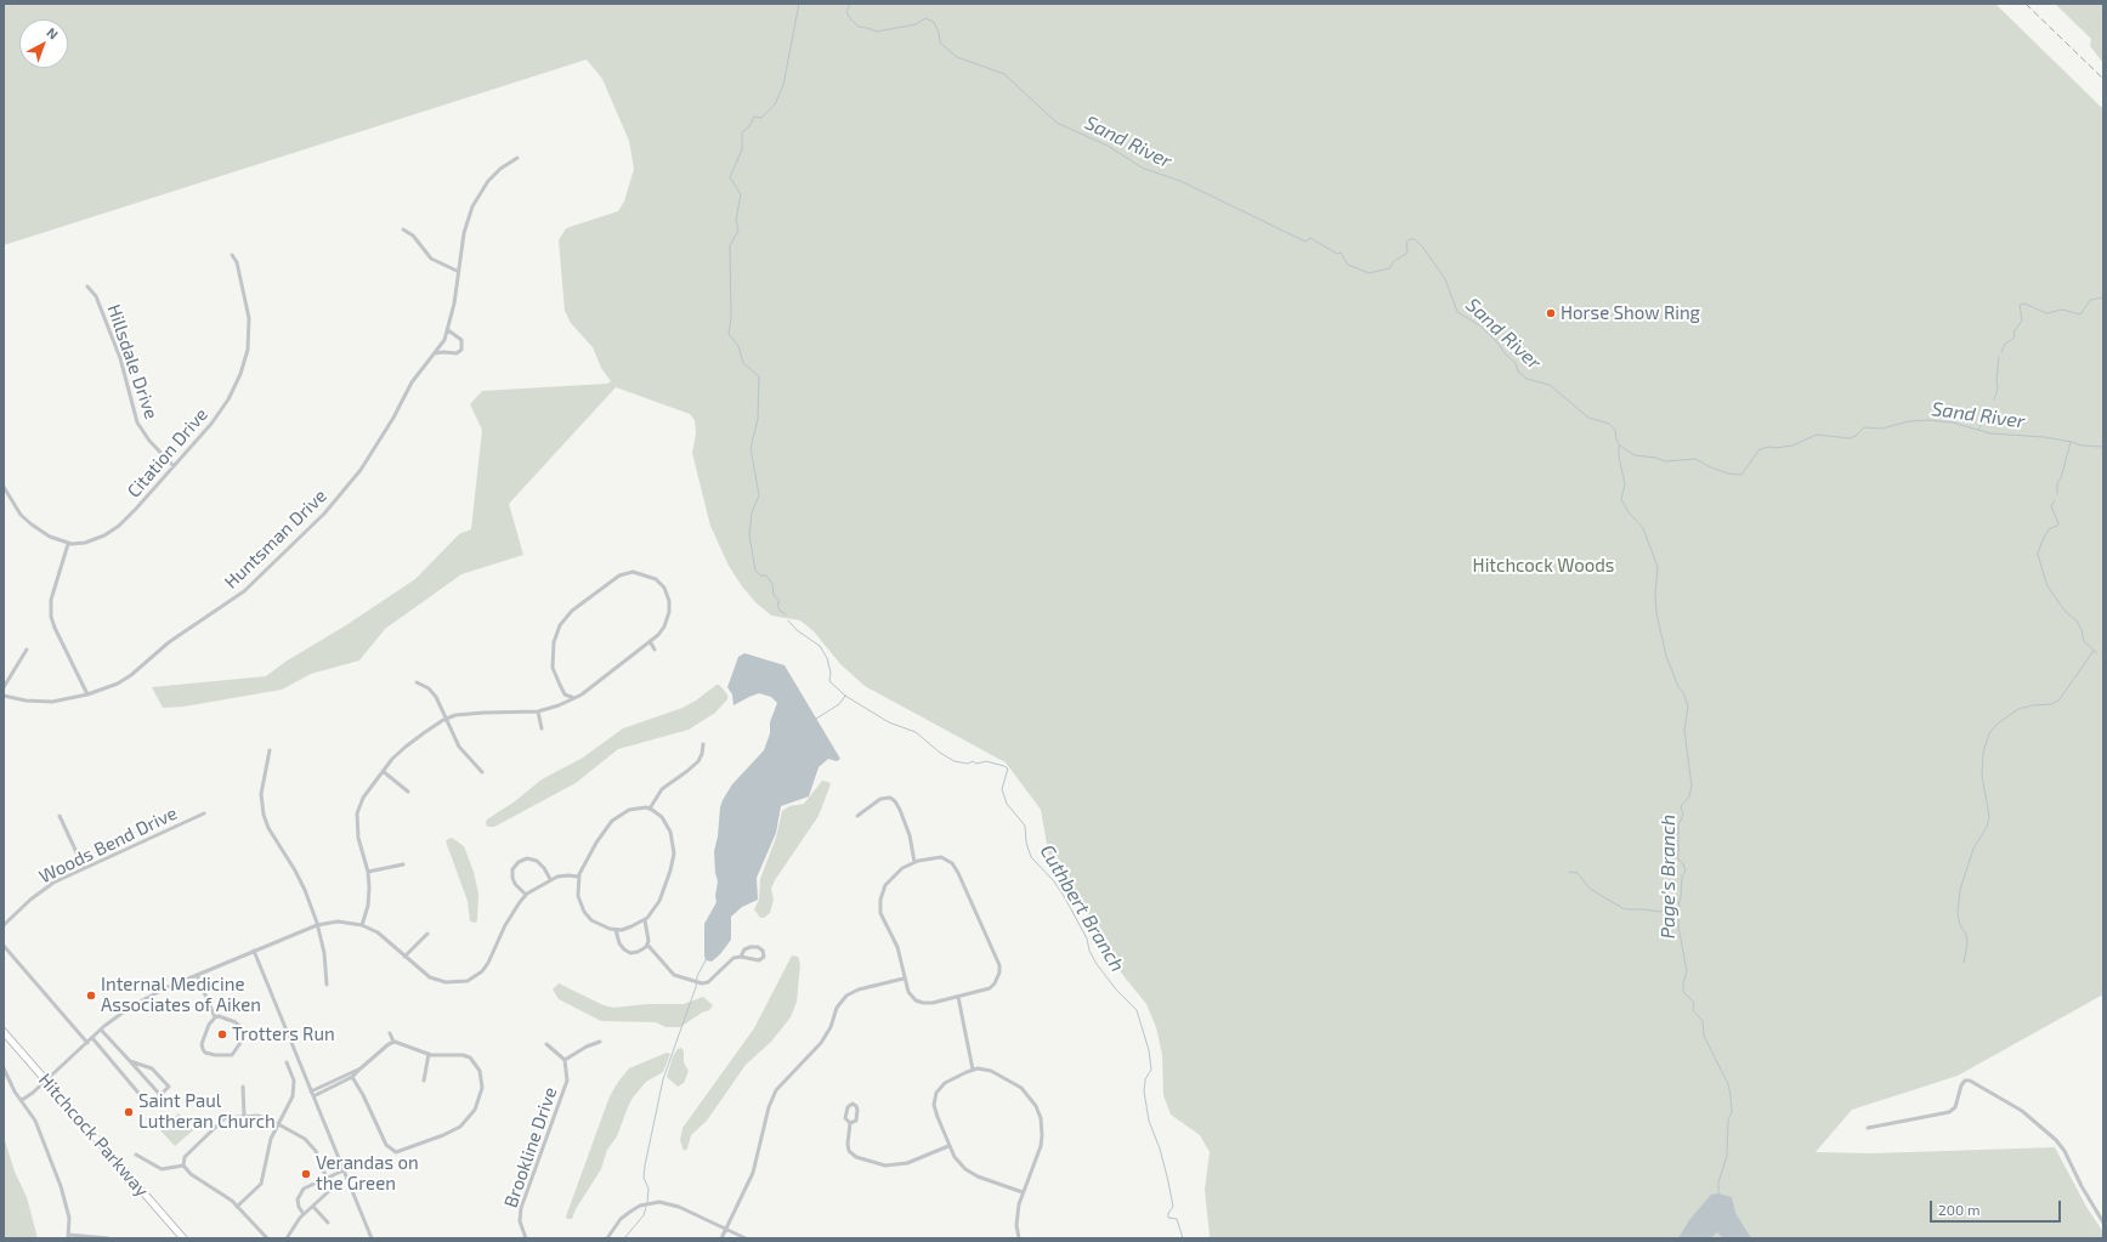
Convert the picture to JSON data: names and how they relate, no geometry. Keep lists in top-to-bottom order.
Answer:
{
  "streets": {
    "main road": ["Hitchcock Parkway"],
    "street": [
      "Hillsdale Drive",
      "Citation Drive",
      "Huntsman Drive",
      "Woods Bend Drive",
      "Brookline Drive"
    ]
  },
  "crossings": [
    ["Hillsdale Drive", "Citation Drive"]
  ],
  "water": ["Sand River", "Page's Branch", "Cuthbert Branch"],
  "parks": ["Hitchcock Woods"],
  "places": [
    "Horse Show Ring",
    "Internal Medicine Associates of Aiken",
    "Trotters Run",
    "Saint Paul Lutheran Church",
    "Verandas on the Green"
  ],
  "scale_bar": "200 m",
  "north": "top right"
}
